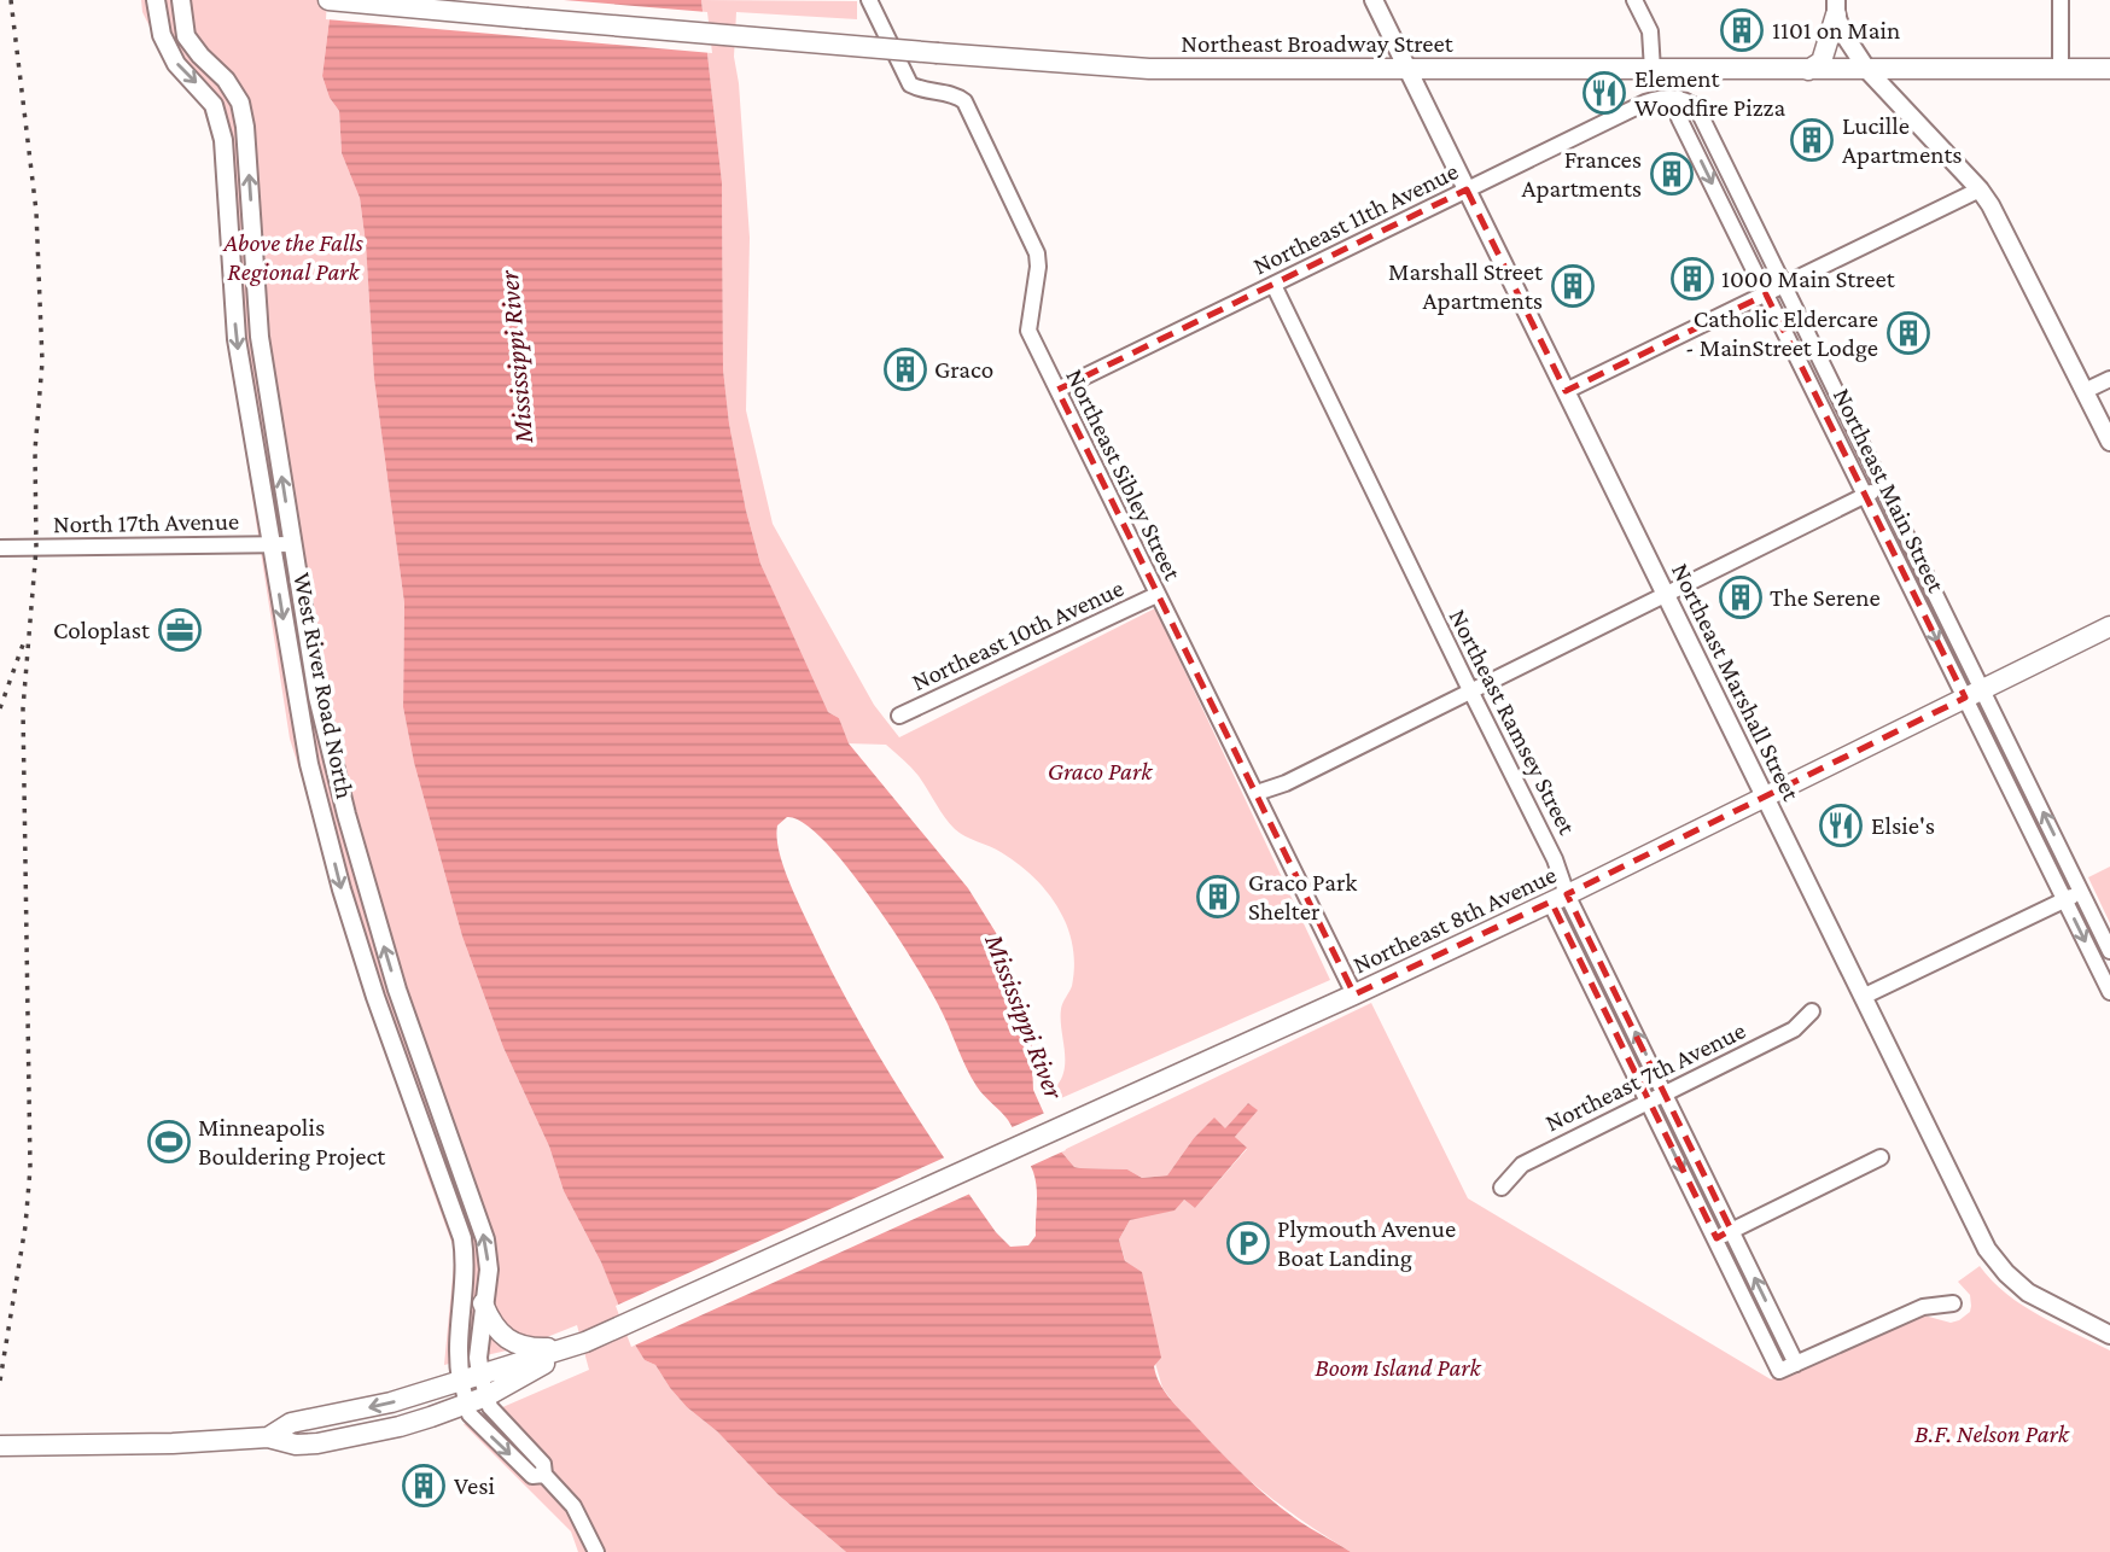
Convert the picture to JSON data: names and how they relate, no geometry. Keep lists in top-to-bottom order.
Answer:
{
  "streets": {
    "main road": ["Northeast Broadway Street", "Northeast 8th Avenue"],
    "street": [
      "Northeast 11th Avenue",
      "Northeast Sibley Street",
      "Northeast Main Street",
      "North 17th Avenue",
      "Northeast 10th Avenue",
      "Northeast Marshall Street",
      "West River Road North",
      "Northeast Ramsey Street",
      "Northeast 7th Avenue"
    ]
  },
  "crossings": [
    ["Northeast Broadway Street", "Northeast Marshall Street"],
    ["Northeast 11th Avenue", "Northeast Sibley Street"],
    ["Northeast 11th Avenue", "Northeast Main Street"],
    ["Northeast 11th Avenue", "Northeast Marshall Street"],
    ["Northeast 11th Avenue", "Northeast Ramsey Street"],
    ["Northeast Sibley Street", "Northeast 10th Avenue"],
    ["Northeast Sibley Street", "Northeast 8th Avenue"],
    ["Northeast Main Street", "Northeast 8th Avenue"],
    ["North 17th Avenue", "West River Road North"],
    ["Northeast Marshall Street", "Northeast 8th Avenue"],
    ["Northeast Ramsey Street", "Northeast 8th Avenue"],
    ["Northeast Ramsey Street", "Northeast 7th Avenue"]
  ],
  "water": ["Mississippi River"],
  "parks": [
    "Above the Falls Regional Park",
    "Graco Park",
    "Boom Island Park",
    "B.F. Nelson Park"
  ],
  "places": {
    "building": [
      "1101 on Main",
      "Lucille Apartments",
      "Frances Apartments",
      "1000 Main Street",
      "Marshall Street Apartments",
      "Catholic Eldercare - MainStreet Lodge",
      "Graco",
      "The Serene",
      "Graco Park Shelter",
      "Vesi"
    ],
    "restaurant": ["Element Woodfire Pizza", "Elsie's"],
    "office": ["Coloplast"],
    "sports": ["Minneapolis Bouldering Project"],
    "parking": ["Plymouth Avenue Boat Landing"]
  }
}
